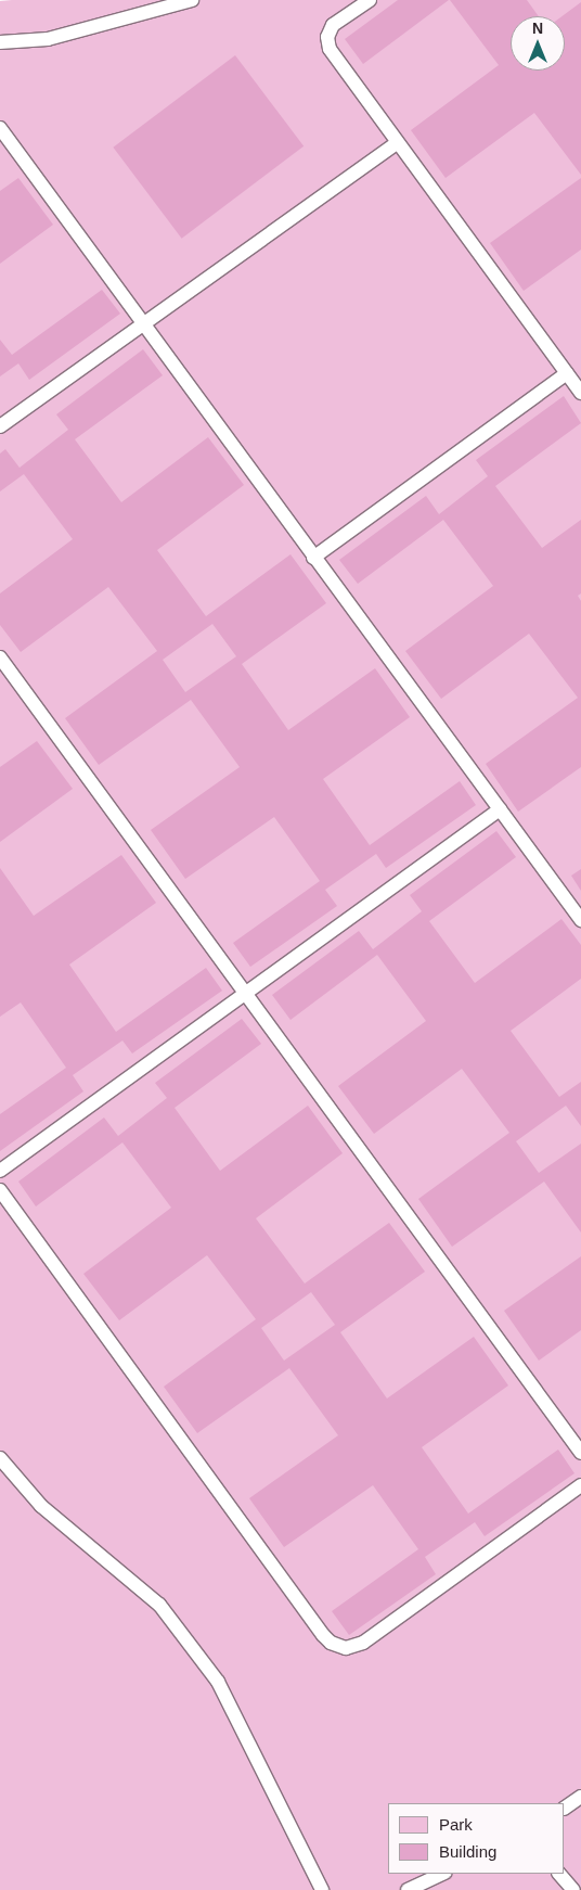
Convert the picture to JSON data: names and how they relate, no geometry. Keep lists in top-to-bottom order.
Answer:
{
  "legend": ["Park", "Building"],
  "north": "top"
}
